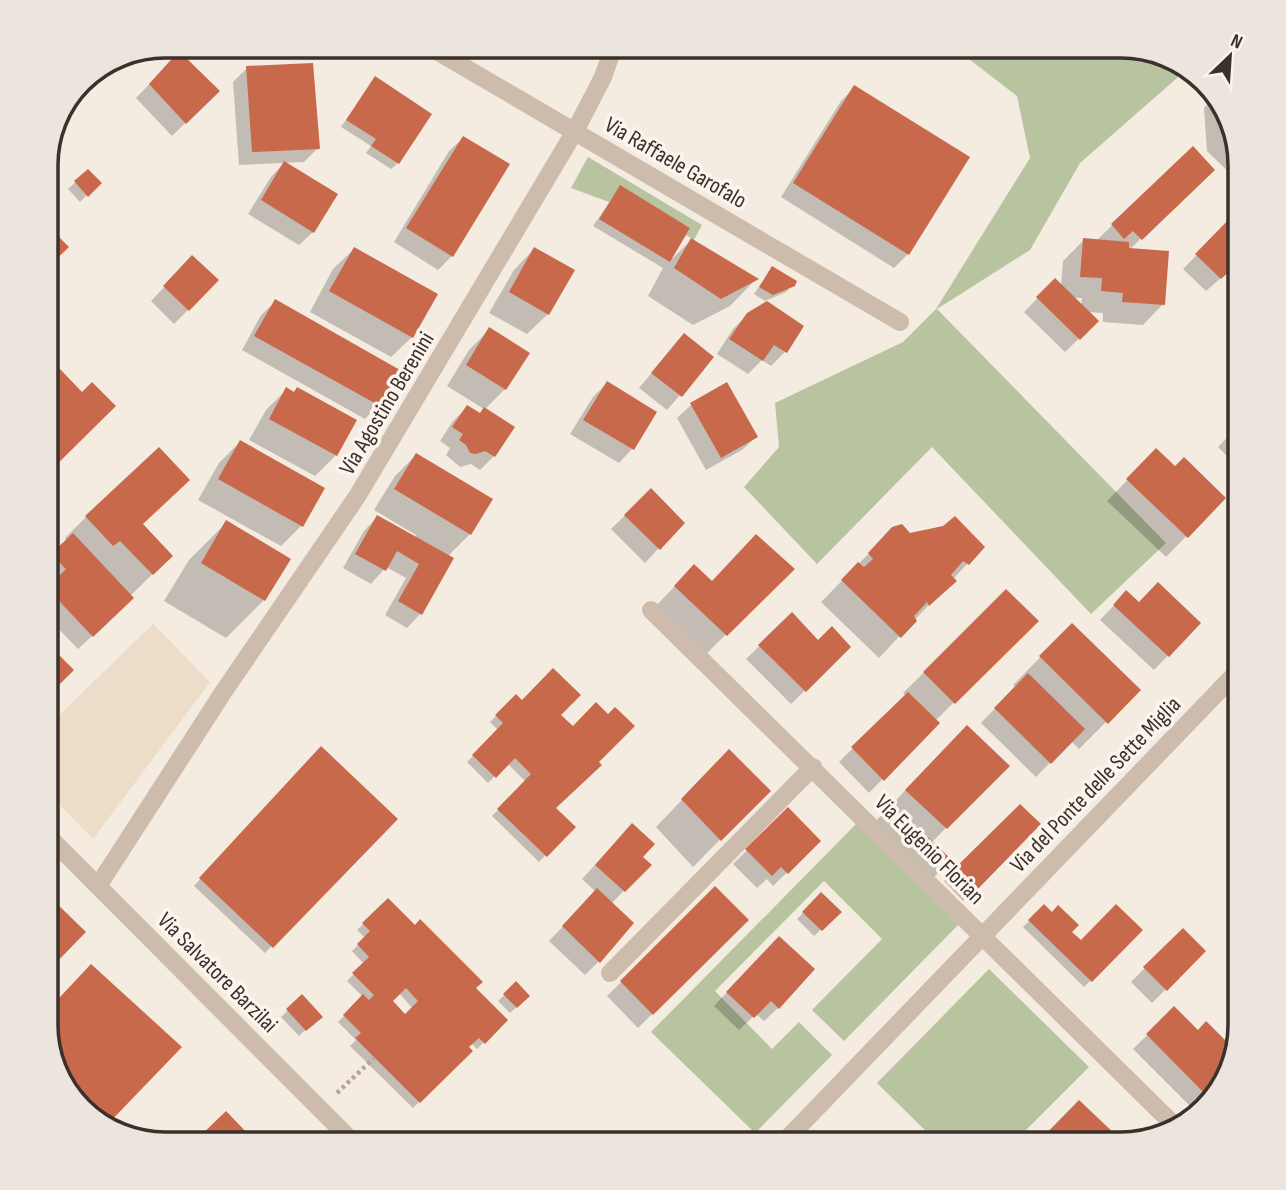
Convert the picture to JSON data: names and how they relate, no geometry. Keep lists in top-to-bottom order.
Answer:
{
  "streets": {
    "street": [
      "Via Raffaele Garofalo",
      "Via Agostino Berenini",
      "Via del Ponte delle Sette Miglia",
      "Via Eugenio Florian",
      "Via Salvatore Barzilai"
    ]
  },
  "crossings": [
    ["Via Raffaele Garofalo", "Via Agostino Berenini"],
    ["Via Agostino Berenini", "Via Salvatore Barzilai"],
    ["Via del Ponte delle Sette Miglia", "Via Eugenio Florian"]
  ],
  "north": "top right"
}
